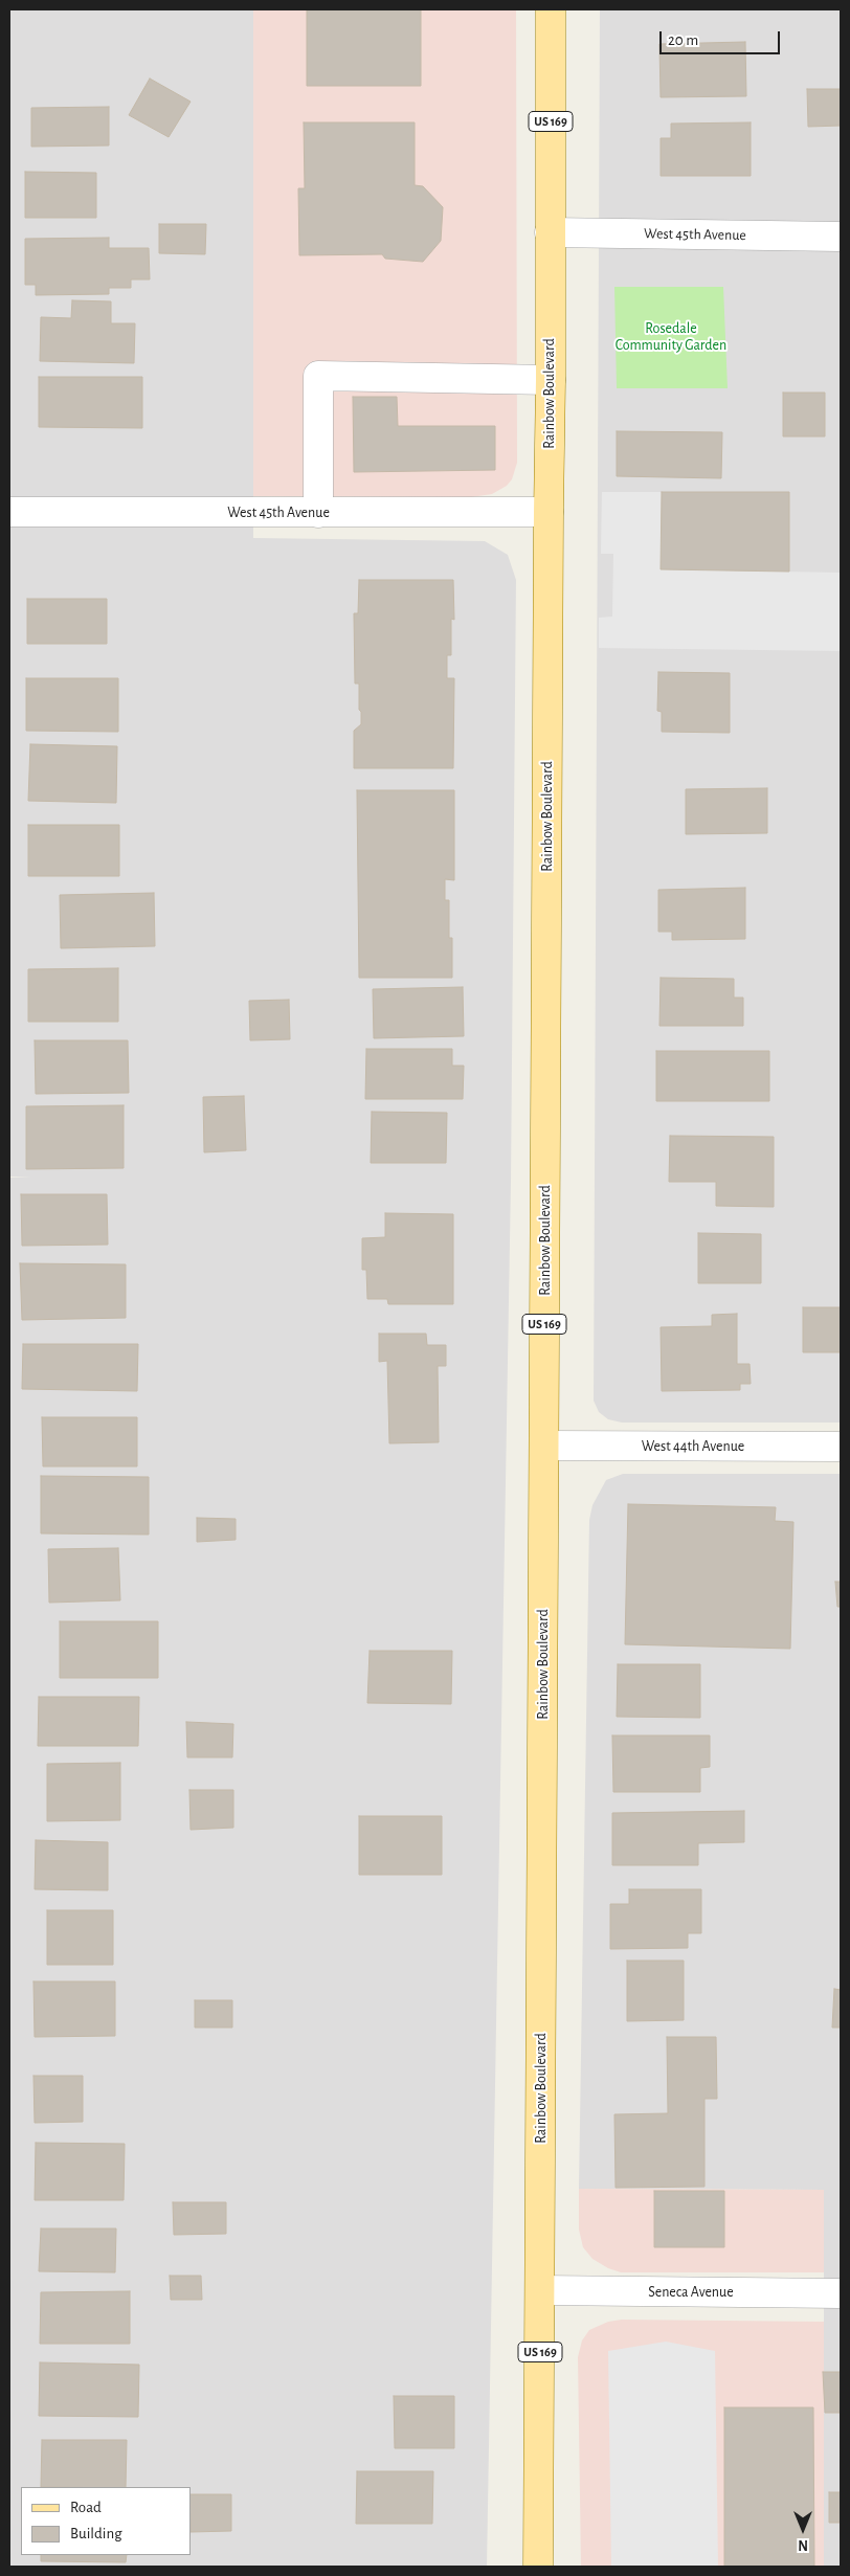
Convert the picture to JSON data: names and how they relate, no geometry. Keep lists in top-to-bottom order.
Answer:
{
  "streets": {
    "main road": ["US 169", "Rainbow Boulevard"],
    "street": ["West 45th Avenue", "West 44th Avenue", "Seneca Avenue"]
  },
  "crossings": [
    ["West 45th Avenue", "Rainbow Boulevard"],
    ["Rainbow Boulevard", "West 44th Avenue"],
    ["Rainbow Boulevard", "Seneca Avenue"]
  ],
  "parks": ["Rosedale Community Garden"],
  "legend": ["Road", "Building"],
  "scale_bar": "20 m",
  "north": "bottom"
}
